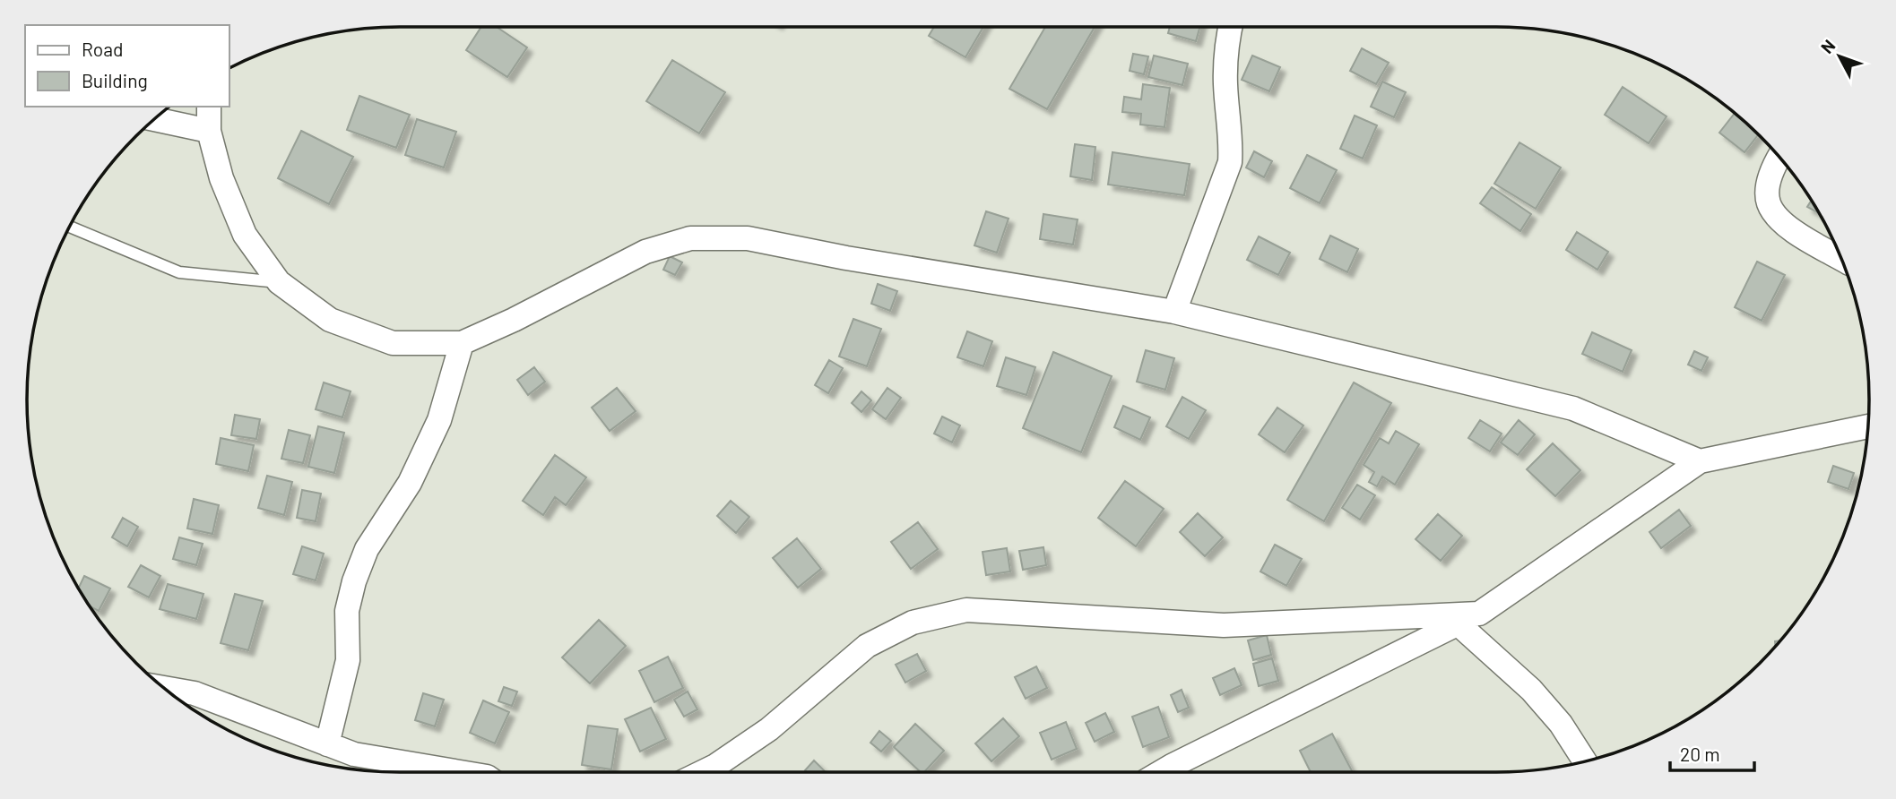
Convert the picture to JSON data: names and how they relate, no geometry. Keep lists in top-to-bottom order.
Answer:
{
  "legend": ["Road", "Building"],
  "scale_bar": "20 m",
  "north": "top left"
}
